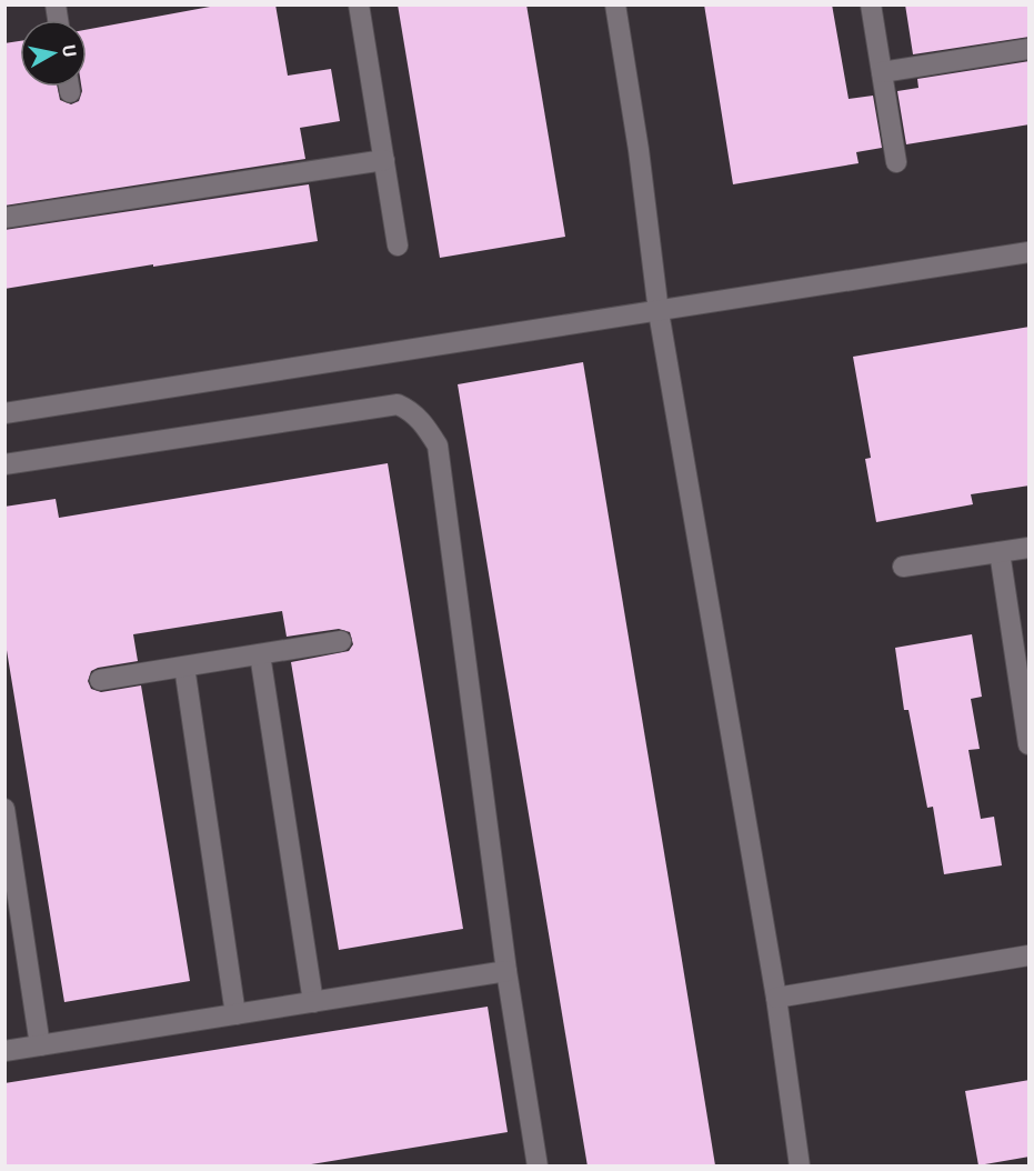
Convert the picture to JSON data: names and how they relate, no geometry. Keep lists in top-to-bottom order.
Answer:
{
  "north": "right"
}
